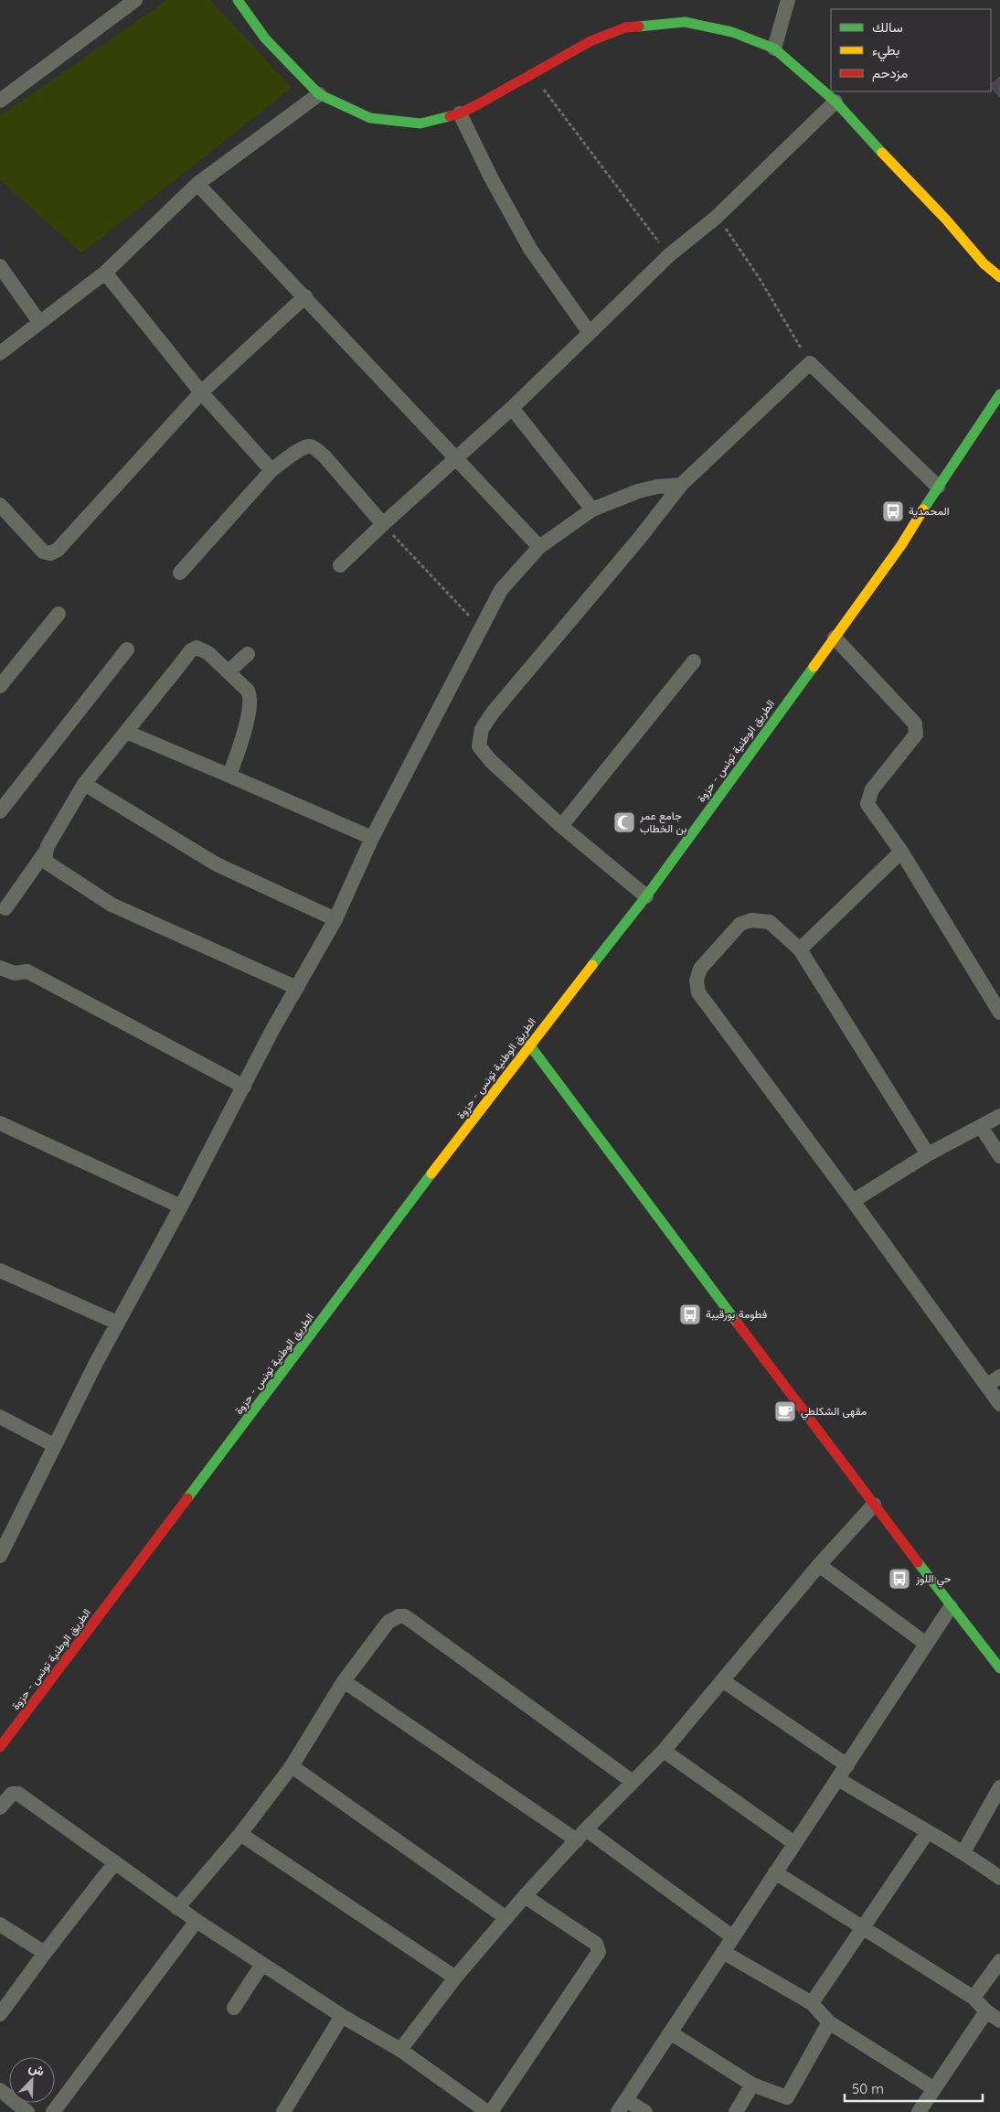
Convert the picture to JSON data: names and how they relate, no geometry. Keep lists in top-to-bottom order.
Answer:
{
  "streets": {
    "street": ["الطريق الوطنية تونس - حزوة"]
  },
  "places": {
    "bus stop": ["المحمدية", "فطومة بورقيبة", "حي اللوز"],
    "mosque": ["جامع عمر بن الخطاب"],
    "cafe": ["مقهى الشكلطي"]
  },
  "legend": ["سالك", "بطيء", "مزدحم"],
  "scale_bar": "50 m",
  "north": "top right"
}
